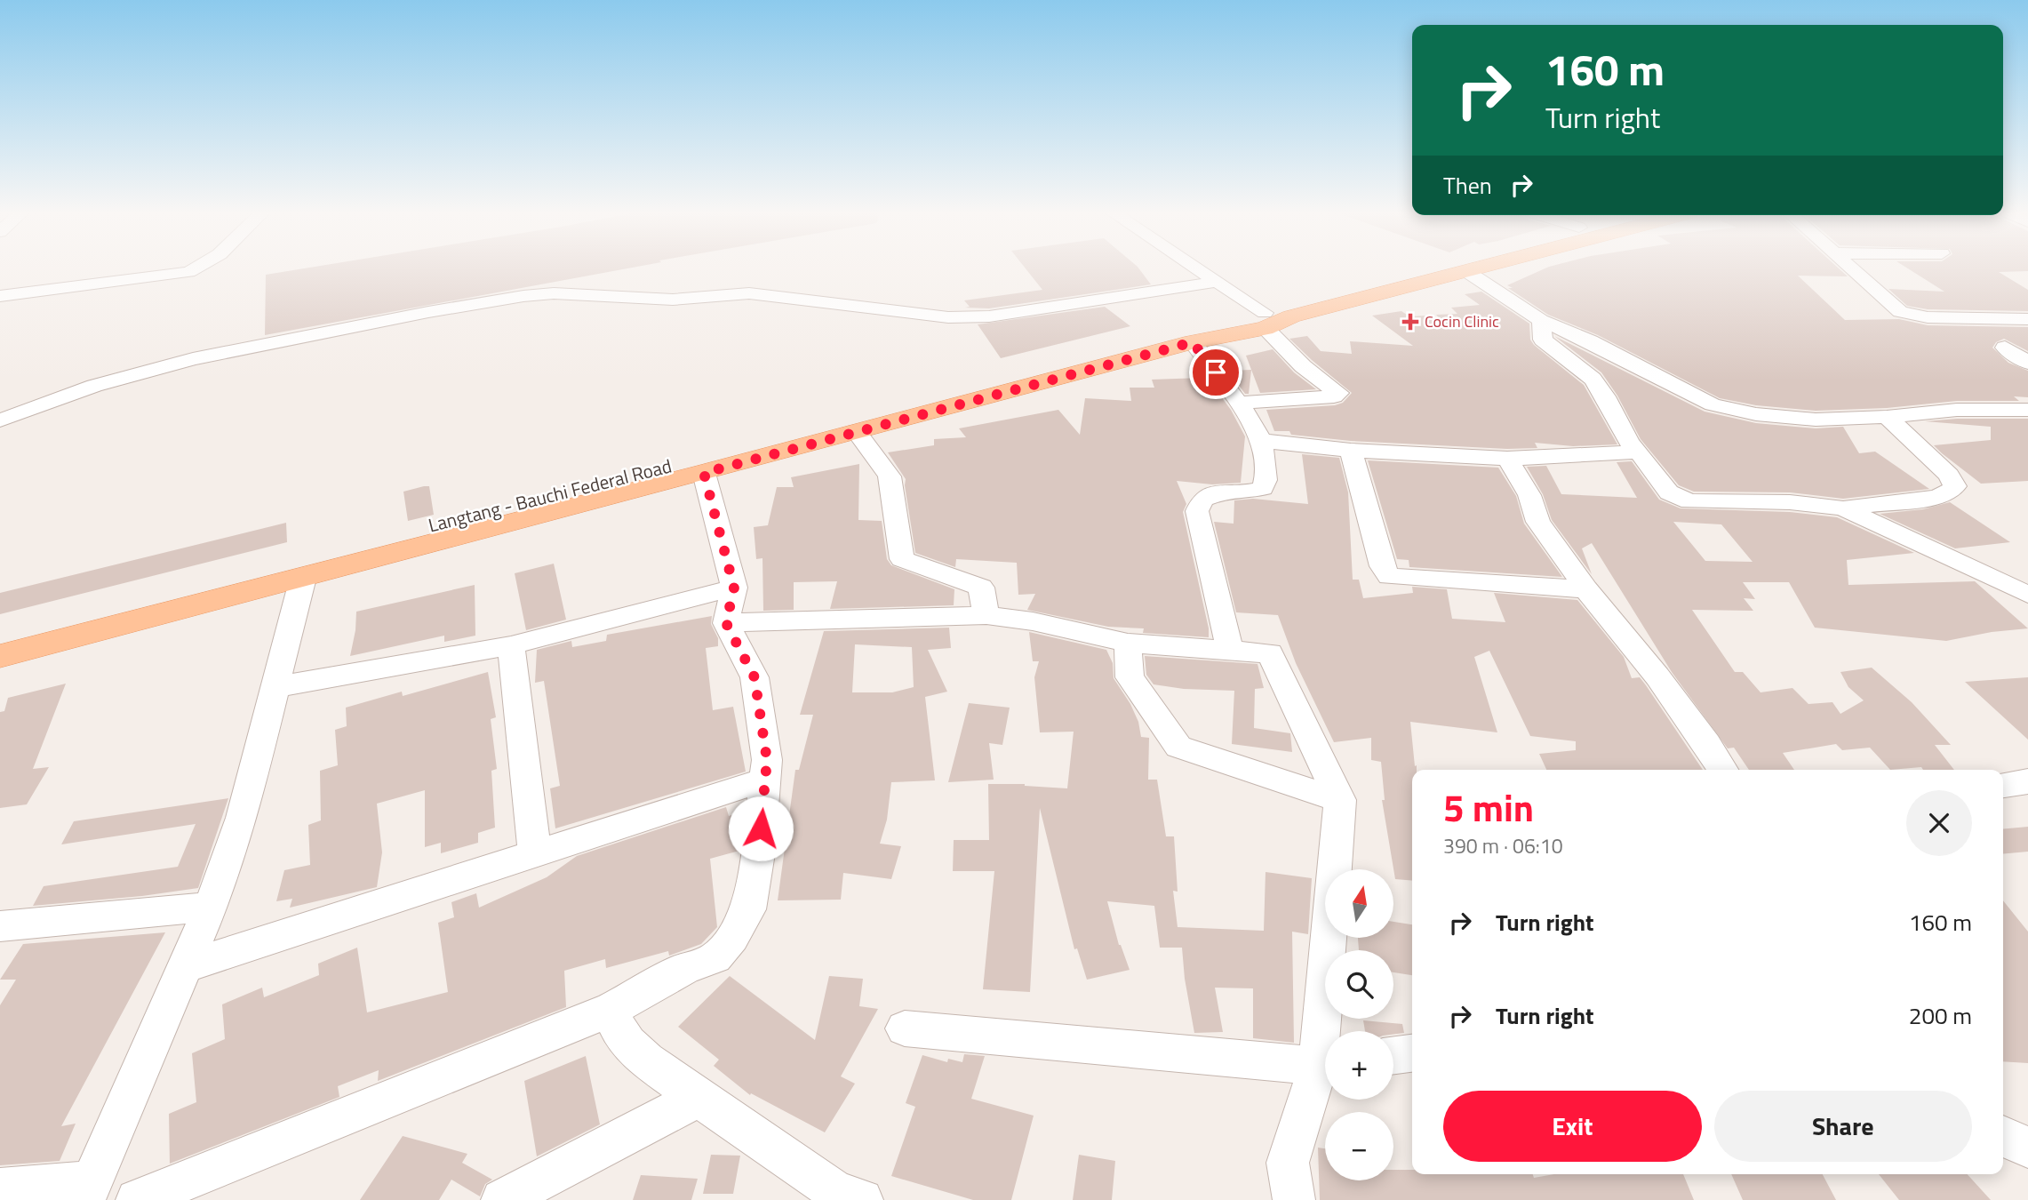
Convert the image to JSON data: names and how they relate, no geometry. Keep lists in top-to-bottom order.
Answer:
{
  "streets": {
    "main road": ["Langtang - Bauchi Federal Road"]
  },
  "places": {
    "health": ["Cocin Clinic"]
  },
  "north": "top",
  "page": {
    "turn": ["160 m", "Turn right"],
    "then": "Then",
    "heading": ["5 min", "390 m · 06:10"],
    "map_buttons": ["+", "−"],
    "list": [
      {
        "name": "Turn right",
        "value": "160 m"
      },
      {
        "name": "Turn right",
        "value": "200 m"
      }
    ],
    "buttons": ["Exit", "Share"]
  }
}
